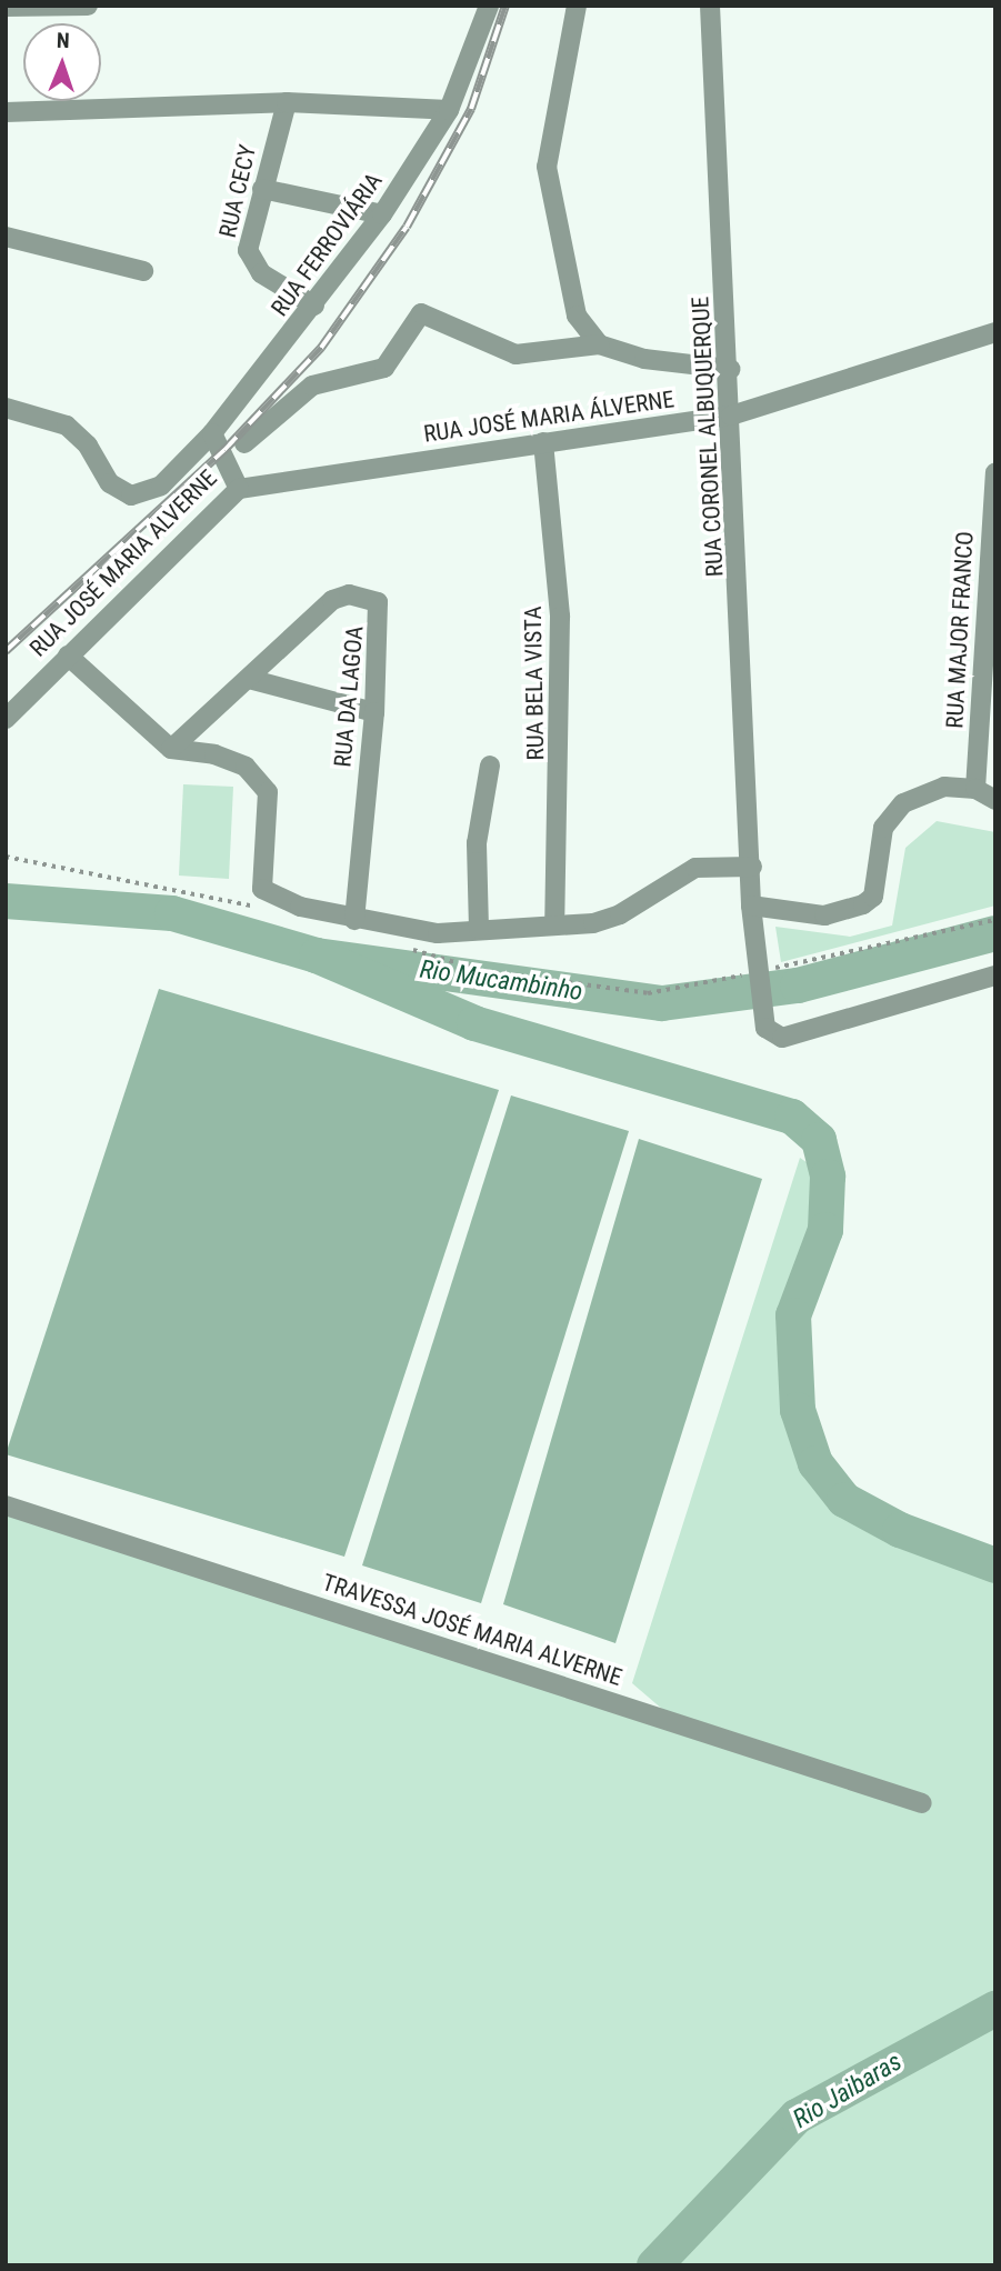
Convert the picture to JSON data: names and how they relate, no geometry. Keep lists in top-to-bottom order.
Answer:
{
  "streets": {
    "street": [
      "RUA CECY",
      "RUA FERROVIÁRIA",
      "RUA JOSÉ MARIA ÁLVERNE",
      "RUA CORONEL ALBUQUERQUE",
      "RUA JOSÉ MARIA ALVERNE",
      "RUA MAJOR FRANCO",
      "RUA BELA VISTA",
      "RUA DA LAGOA",
      "TRAVESSA JOSÉ MARIA ALVERNE"
    ]
  },
  "crossings": [
    ["RUA CECY", "RUA FERROVIÁRIA"],
    ["RUA FERROVIÁRIA", "RUA JOSÉ MARIA ALVERNE"],
    ["RUA JOSÉ MARIA ÁLVERNE", "RUA CORONEL ALBUQUERQUE"],
    ["RUA JOSÉ MARIA ÁLVERNE", "RUA JOSÉ MARIA ALVERNE"],
    ["RUA JOSÉ MARIA ÁLVERNE", "RUA BELA VISTA"]
  ],
  "water": ["Rio Mucambinho", "Rio Jaibaras"],
  "north": "top"
}
